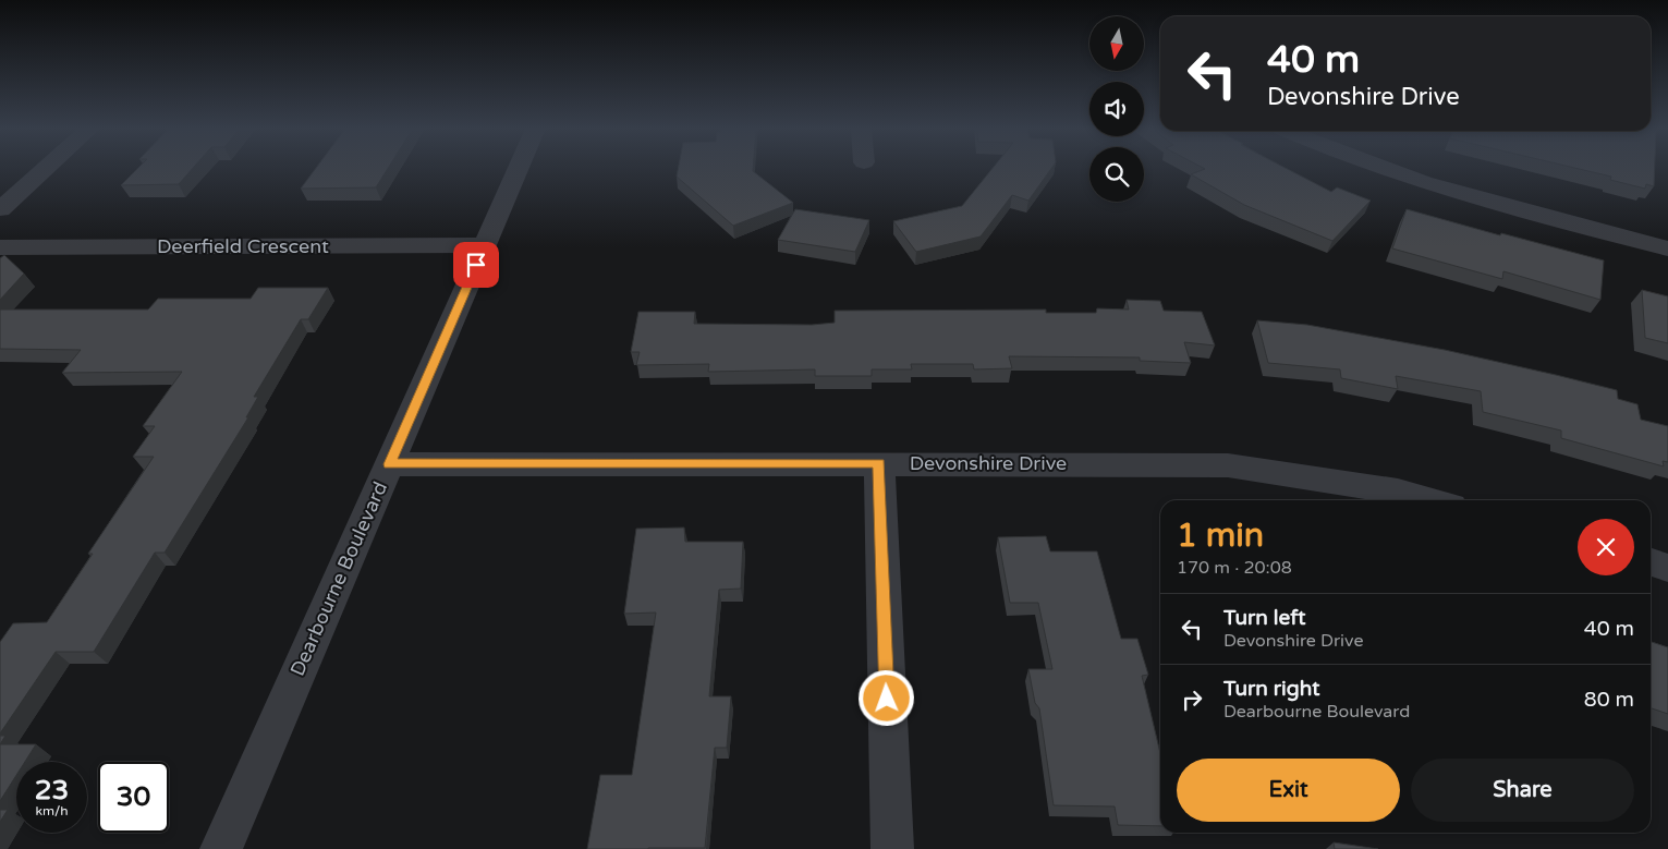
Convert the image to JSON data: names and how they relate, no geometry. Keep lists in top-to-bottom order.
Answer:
{
  "streets": {
    "street": ["Deerfield Crescent", "Devonshire Drive", "Dearbourne Boulevard"]
  },
  "crossings": [
    ["Deerfield Crescent", "Dearbourne Boulevard"],
    ["Devonshire Drive", "Dearbourne Boulevard"]
  ],
  "north": "bottom",
  "page": {
    "turn": ["40 m", "Devonshire Drive"],
    "heading": ["1 min", "170 m · 20:08"],
    "list": [
      {
        "name": "Turn left",
        "note": "Devonshire Drive",
        "value": "40 m"
      },
      {
        "name": "Turn right",
        "note": "Dearbourne Boulevard",
        "value": "80 m"
      }
    ],
    "buttons": ["Exit", "Share"],
    "speed": "23 km/h",
    "limit": "30"
  }
}
